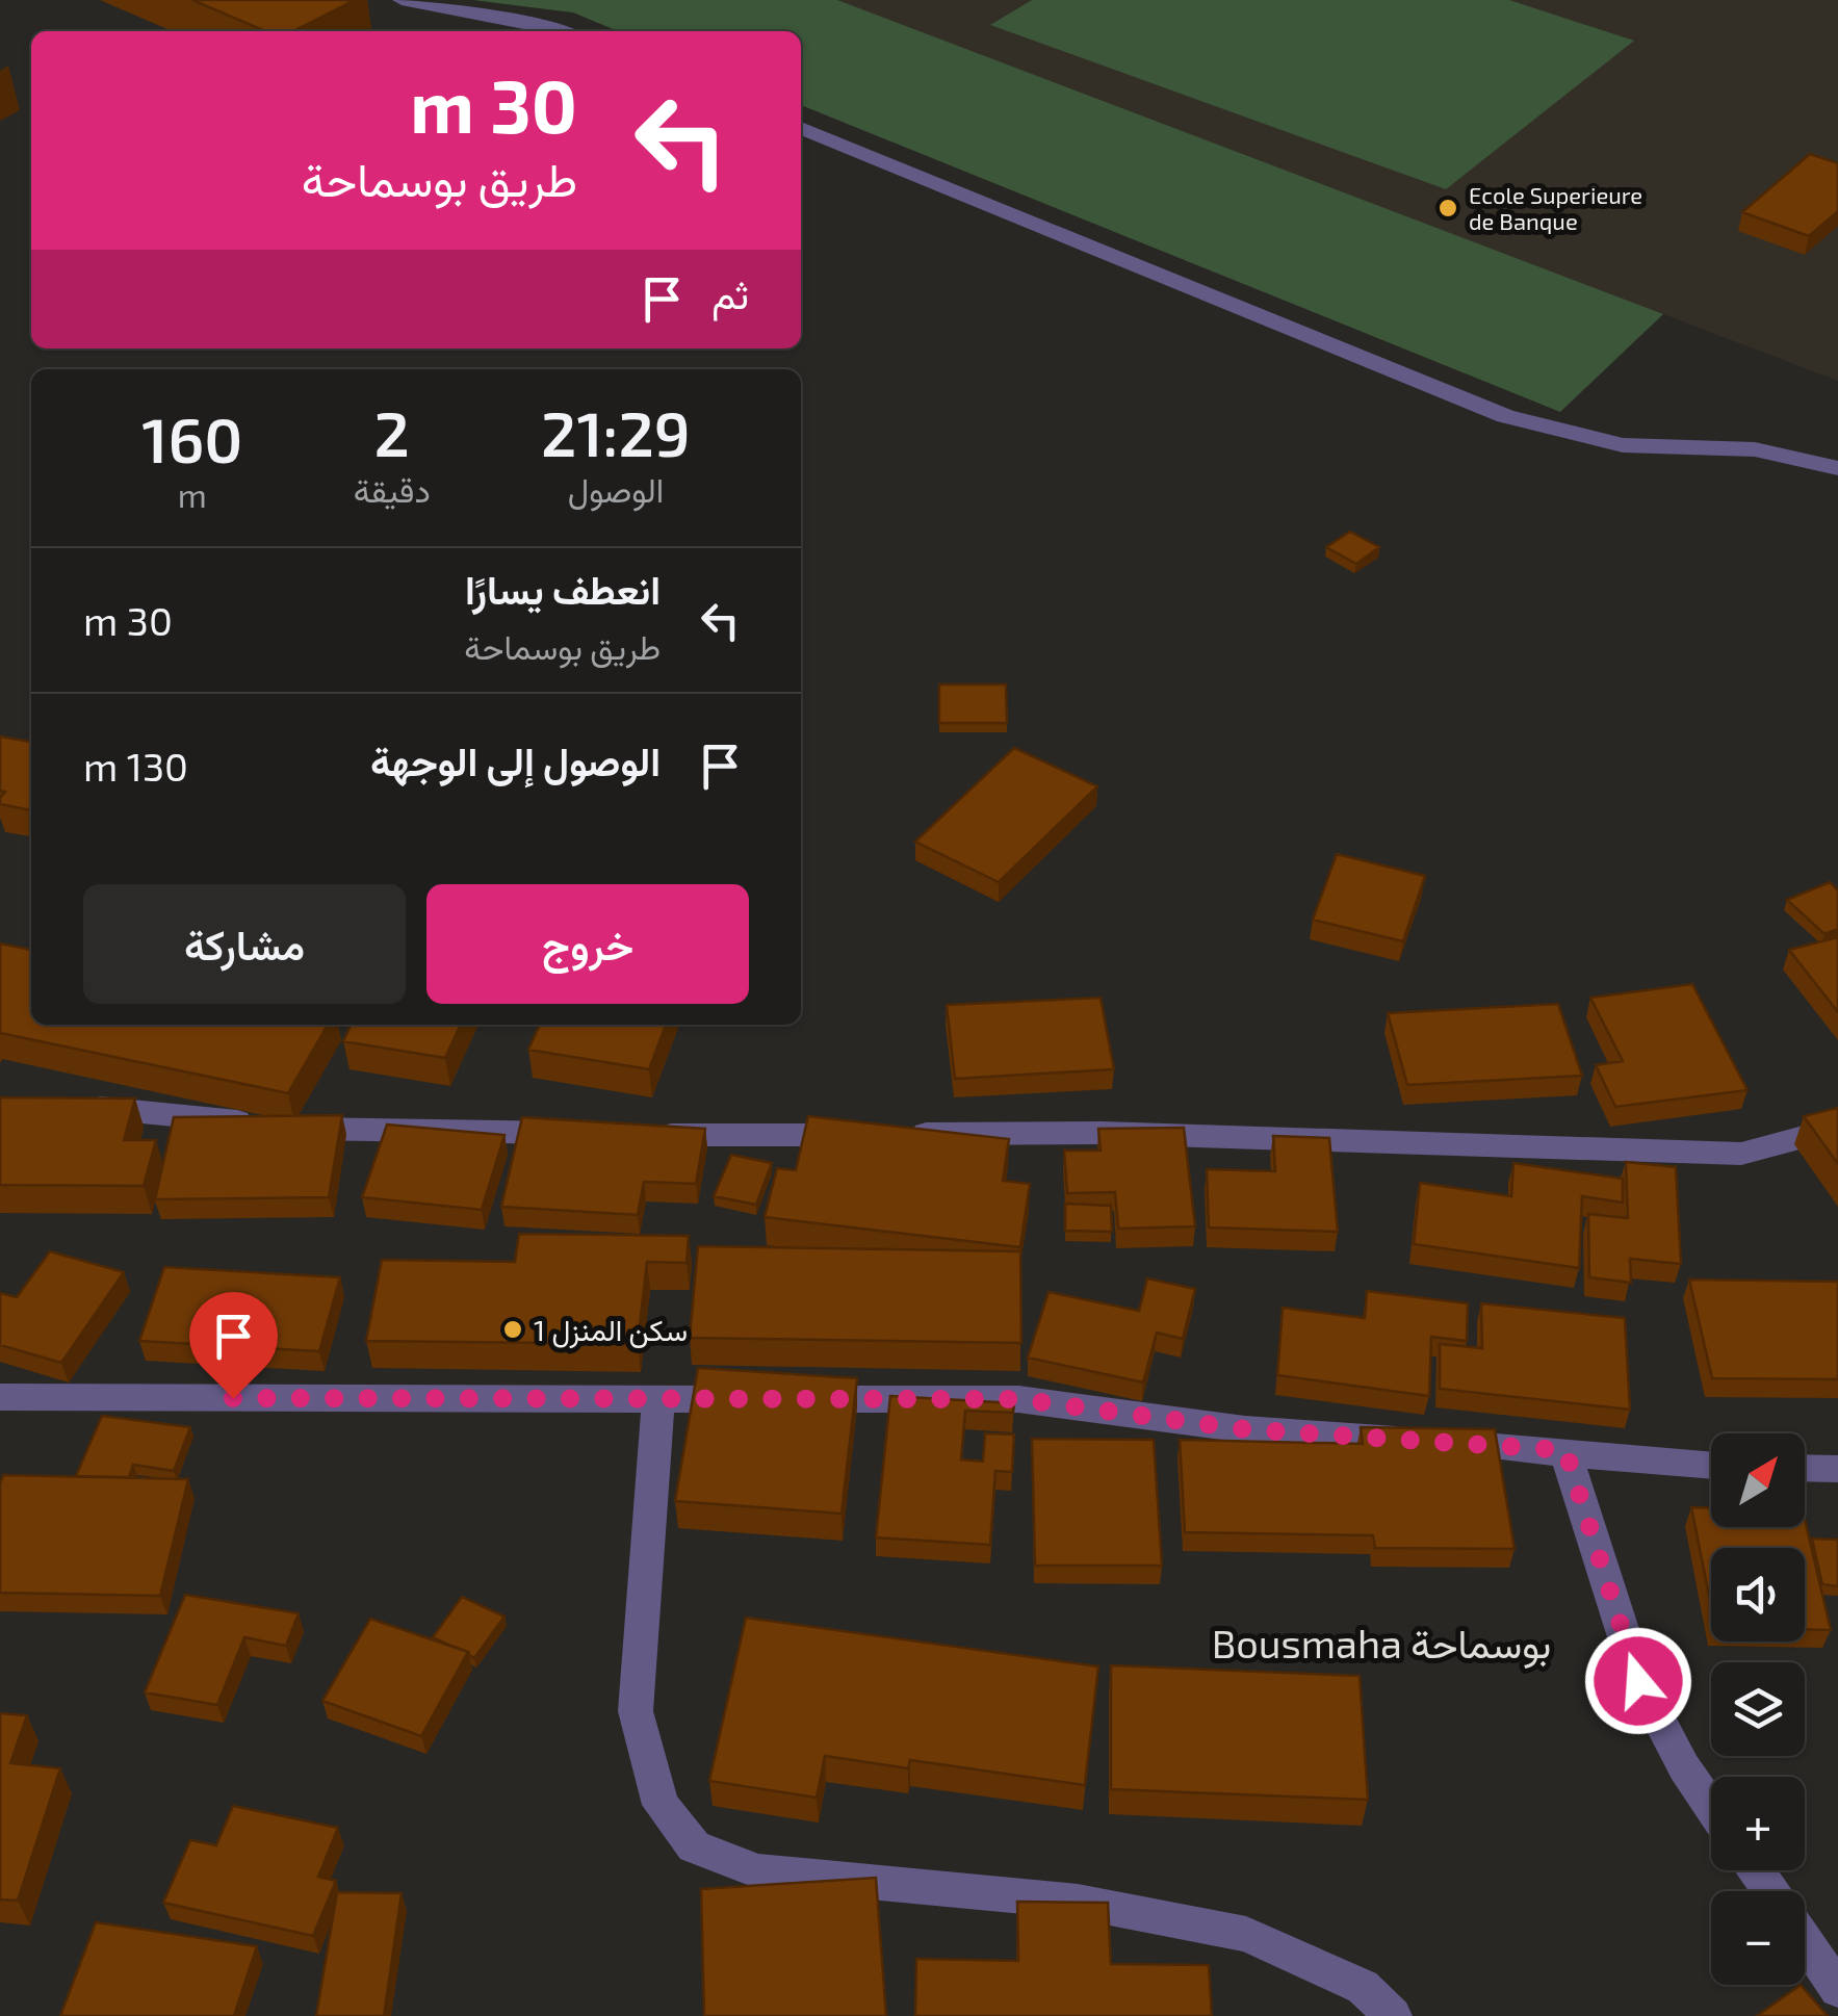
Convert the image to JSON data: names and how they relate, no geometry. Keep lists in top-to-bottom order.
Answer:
{
  "districts": ["Bousmaha بوسماحة"],
  "places": ["Ecole Superieure de Banque", "سكن المنزل 1"],
  "north": "top right",
  "page": {
    "turn": ["30 m", "طريق بوسماحة"],
    "then": "ثم",
    "eta": [
      "21:29",
      "الوصول",
      "2",
      "دقيقة",
      "160",
      "m"
    ],
    "list": [
      {
        "name": "انعطف يسارًا",
        "note": "طريق بوسماحة",
        "value": "30 m"
      },
      {
        "name": "الوصول إلى الوجهة",
        "value": "130 m"
      }
    ],
    "buttons": ["خروج", "مشاركة"],
    "map_buttons": ["+", "−"]
  }
}
